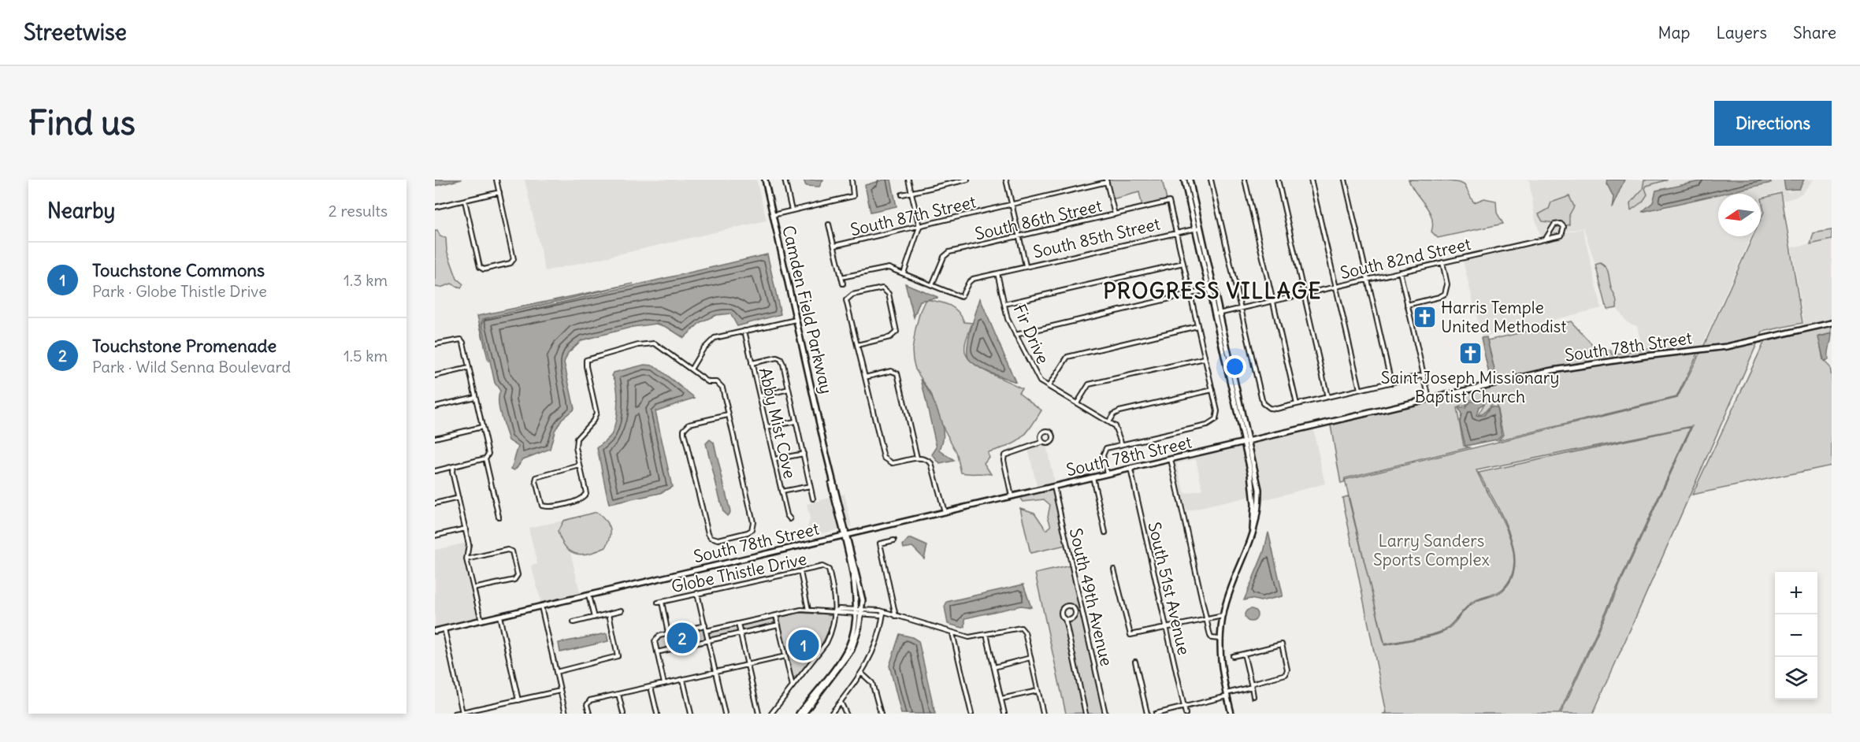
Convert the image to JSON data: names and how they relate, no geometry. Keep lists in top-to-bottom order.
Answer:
{
  "streets": {
    "street": [
      "South 87th Street",
      "South 86th Street",
      "South 85th Street",
      "South 82nd Street",
      "Camden Field Parkway",
      "Fir Drive",
      "South 78th Street",
      "Abby Mist Cove",
      "Globe Thistle Drive",
      "South 51st Avenue",
      "South 49th Avenue"
    ]
  },
  "crossings": [
    ["South 86th Street", "South 85th Street"],
    ["South 85th Street", "Fir Drive"],
    ["Camden Field Parkway", "South 78th Street"],
    ["South 78th Street", "South 51st Avenue"],
    ["South 78th Street", "South 49th Avenue"]
  ],
  "districts": ["PROGRESS VILLAGE"],
  "parks": ["Larry Sanders Sports Complex"],
  "places": {
    "church": ["Harris Temple United Methodist", "Saint Joseph Missionary Baptist Church"]
  },
  "north": "left",
  "page": {
    "header": "Streetwise",
    "nav": ["Map", "Layers", "Share"],
    "buttons": "Directions",
    "title": "Find us",
    "heading": ["Nearby", "2 results"],
    "list": [
      {
        "mark": "1",
        "name": "Touchstone Commons",
        "note": "Park · Globe Thistle Drive",
        "value": "1.3 km"
      },
      {
        "mark": "2",
        "name": "Touchstone Promenade",
        "note": "Park · Wild Senna Boulevard",
        "value": "1.5 km"
      }
    ],
    "map_buttons": ["+", "−"],
    "pins": ["2", "1"]
  }
}
